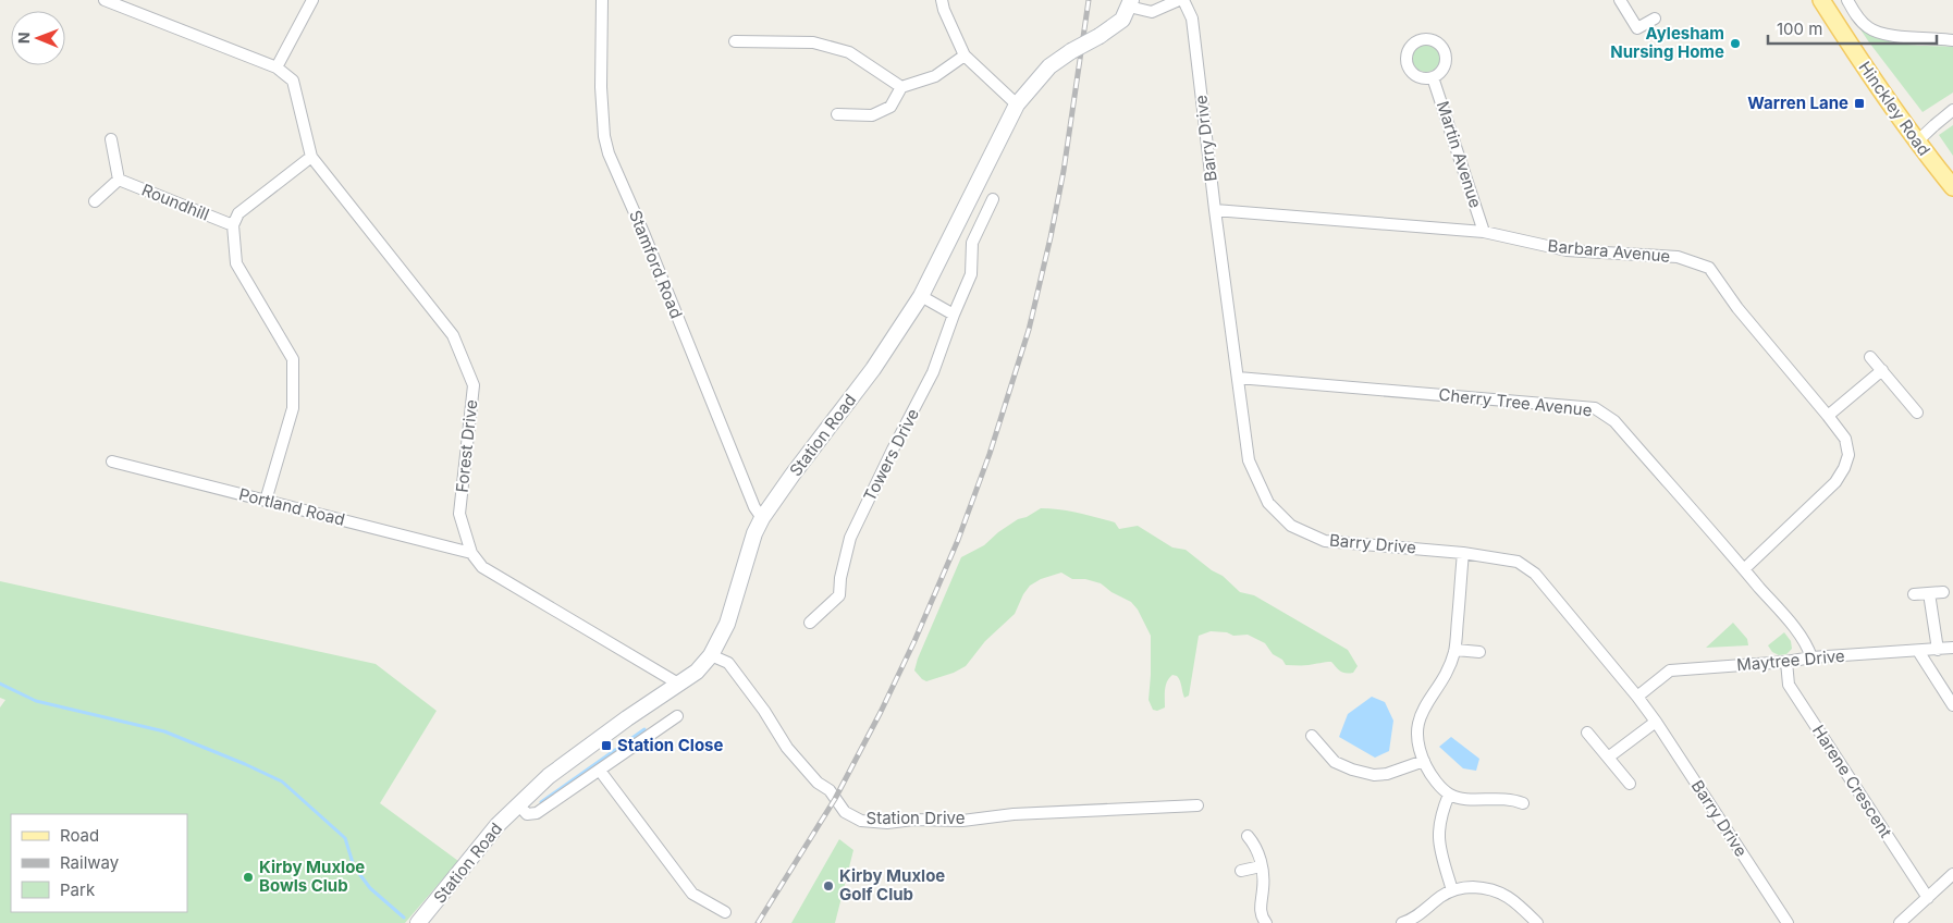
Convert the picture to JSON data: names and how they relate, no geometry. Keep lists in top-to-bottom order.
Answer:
{
  "streets": {
    "main road": ["Hinckley Road"],
    "street": [
      "Barry Drive",
      "Martin Avenue",
      "Roundhill",
      "Barbara Avenue",
      "Stamford Road",
      "Cherry Tree Avenue",
      "Station Road",
      "Forest Drive",
      "Towers Drive",
      "Portland Road",
      "Maytree Drive",
      "Harene Crescent",
      "Station Drive"
    ]
  },
  "crossings": [
    ["Barry Drive", "Barbara Avenue"],
    ["Barry Drive", "Cherry Tree Avenue"],
    ["Barry Drive", "Maytree Drive"],
    ["Martin Avenue", "Barbara Avenue"],
    ["Barbara Avenue", "Cherry Tree Avenue"],
    ["Stamford Road", "Station Road"],
    ["Cherry Tree Avenue", "Maytree Drive"],
    ["Station Road", "Station Drive"],
    ["Forest Drive", "Portland Road"],
    ["Maytree Drive", "Harene Crescent"]
  ],
  "places": {
    "other": ["Aylesham Nursing Home", "Kirby Muxloe Bowls Club", "Kirby Muxloe Golf Club"],
    "transit": ["Warren Lane", "Station Close"]
  },
  "legend": ["Road", "Railway", "Park"],
  "scale_bar": "100 m",
  "north": "left"
}
